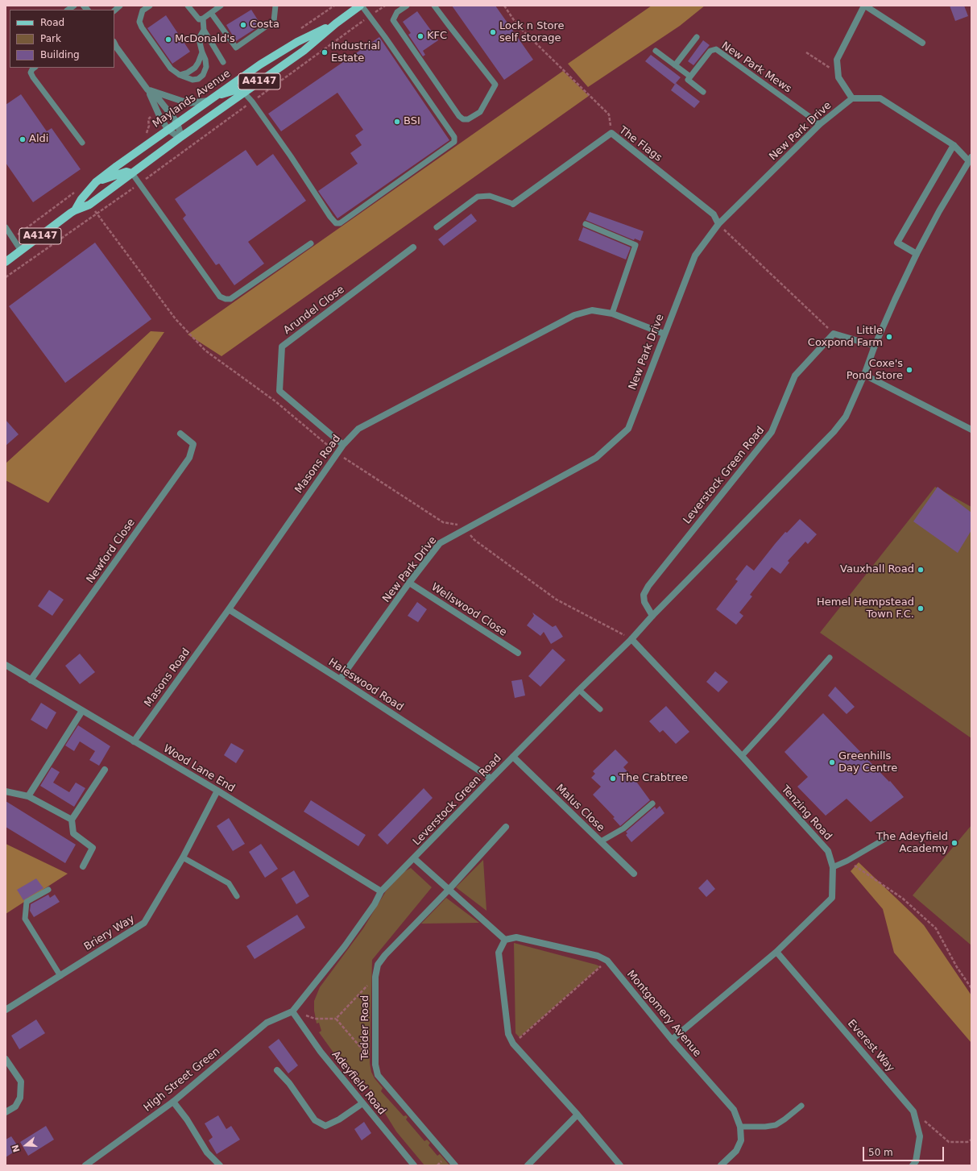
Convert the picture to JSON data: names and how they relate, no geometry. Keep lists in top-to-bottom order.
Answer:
{
  "streets": {
    "main road": ["A4147", "Maylands Avenue"],
    "street": [
      "New Park Drive",
      "The Flags",
      "Arundel Close",
      "Masons Road",
      "Leverstock Green Road",
      "Newford Close",
      "Wellswood Close",
      "Haleswood Road",
      "Wood Lane End",
      "Malus Close",
      "Tenzing Road",
      "Briery Way",
      "Montgomery Avenue",
      "Tedder Road",
      "Everest Way",
      "High Street Green",
      "Adeyfield Road"
    ],
    "lane": ["New Park Mews"]
  },
  "crossings": [
    ["New Park Mews", "New Park Drive"],
    ["New Park Drive", "The Flags"],
    ["New Park Drive", "Masons Road"],
    ["New Park Drive", "Wellswood Close"],
    ["New Park Drive", "Haleswood Road"],
    ["Arundel Close", "Masons Road"],
    ["Masons Road", "Haleswood Road"],
    ["Masons Road", "Wood Lane End"],
    ["Leverstock Green Road", "Haleswood Road"],
    ["Leverstock Green Road", "Wood Lane End"],
    ["Leverstock Green Road", "Malus Close"],
    ["Leverstock Green Road", "Tenzing Road"],
    ["Leverstock Green Road", "High Street Green"],
    ["Leverstock Green Road", "Adeyfield Road"],
    ["Newford Close", "Wood Lane End"],
    ["Wood Lane End", "Briery Way"],
    ["Tenzing Road", "Montgomery Avenue"],
    ["Tenzing Road", "Everest Way"],
    ["High Street Green", "Adeyfield Road"]
  ],
  "places": [
    "Costa",
    "Lock n Store self storage",
    "KFC",
    "McDonald's",
    "Industrial Estate",
    "BSI",
    "Aldi",
    "Little Coxpond Farm",
    "Coxe's Pond Store",
    "Vauxhall Road",
    "Hemel Hempstead Town F.C.",
    "Greenhills Day Centre",
    "The Crabtree",
    "The Adeyfield Academy"
  ],
  "legend": ["Road", "Park", "Building"],
  "scale_bar": "50 m",
  "north": "left"
}
